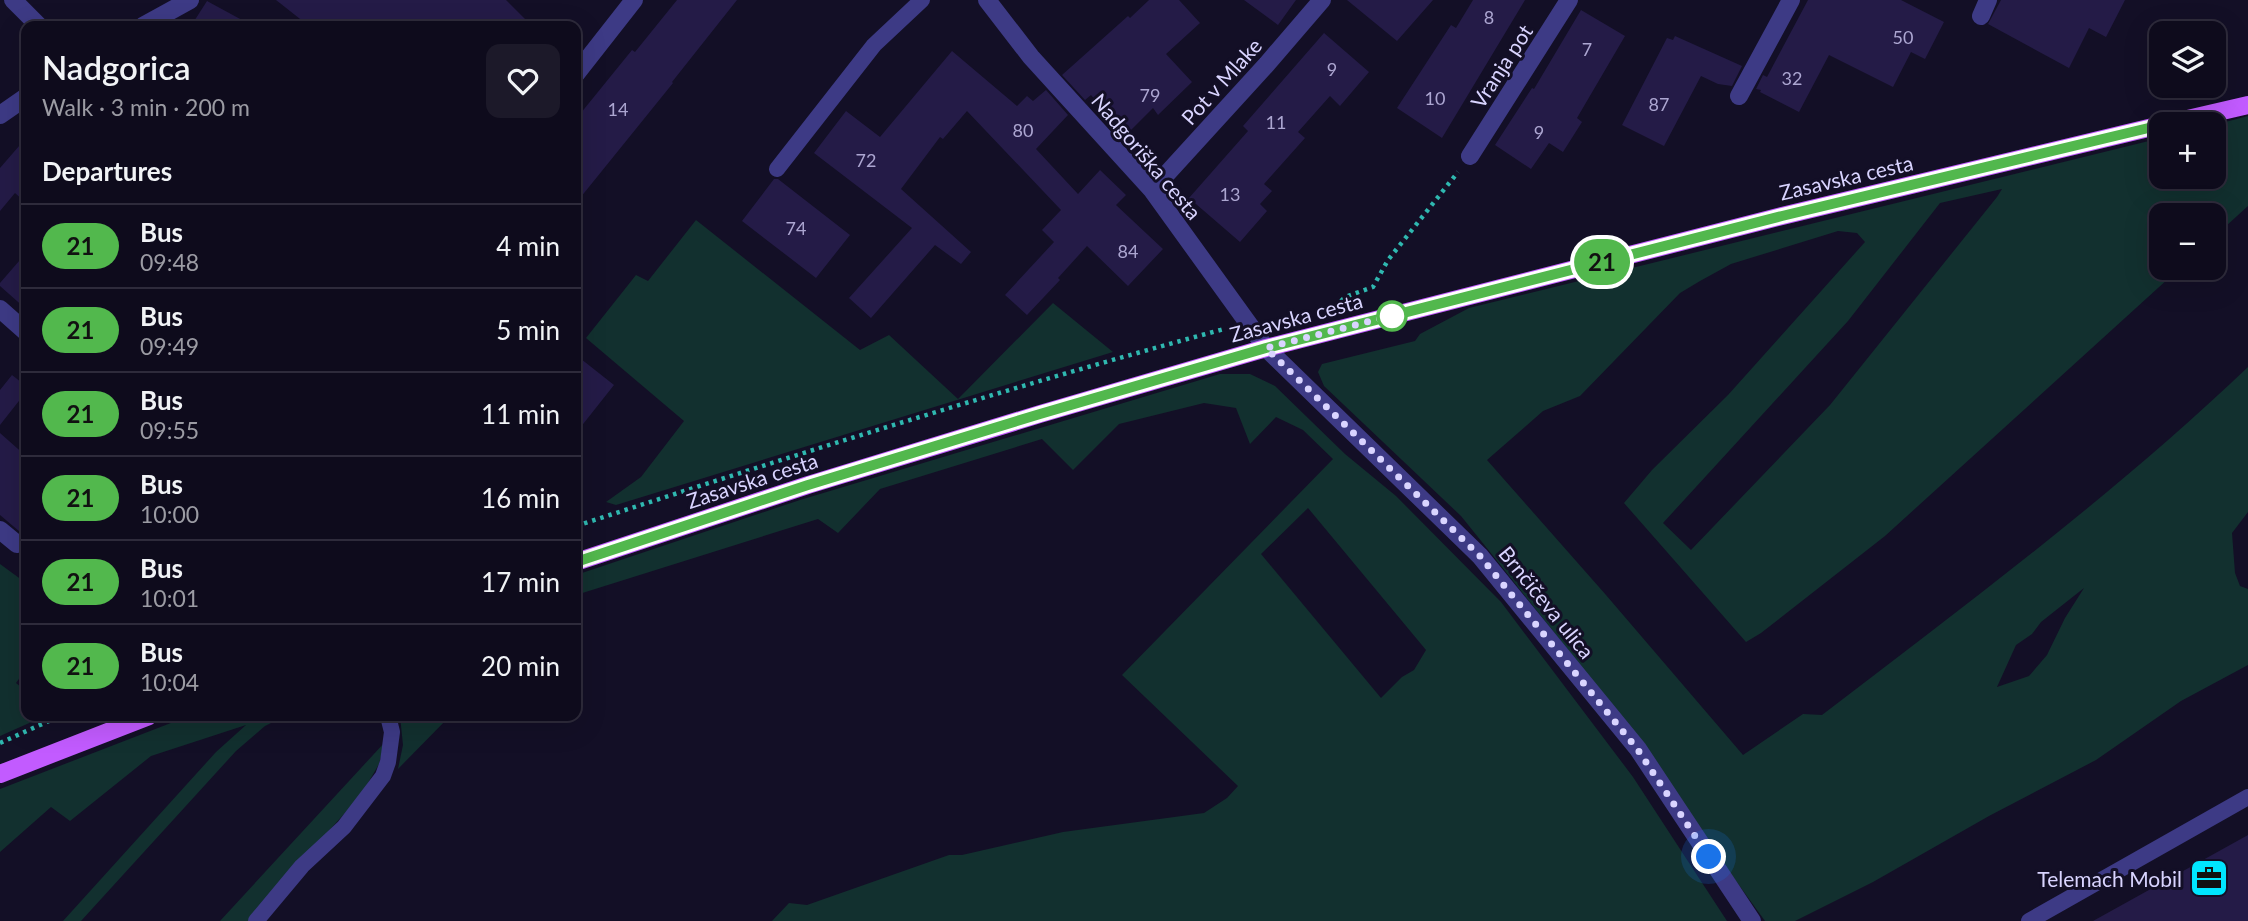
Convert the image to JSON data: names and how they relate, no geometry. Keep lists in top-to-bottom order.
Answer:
{
  "streets": {
    "main road": ["Zasavska cesta"],
    "street": [
      "Vranja pot",
      "Pot v Mlake",
      "Nadgoriška cesta",
      "Brnčičeva ulica"
    ]
  },
  "crossings": [
    ["Pot v Mlake", "Nadgoriška cesta"],
    ["Nadgoriška cesta", "Zasavska cesta"],
    ["Nadgoriška cesta", "Brnčičeva ulica"],
    ["Zasavska cesta", "Brnčičeva ulica"]
  ],
  "places": {
    "office": ["Telemach Mobil"]
  },
  "lines": ["bus line 21"],
  "house_numbers": [
    "8",
    "50",
    "7",
    "9",
    "32",
    "79",
    "10",
    "87",
    "14",
    "11",
    "80",
    "9",
    "72",
    "13",
    "74",
    "84"
  ],
  "page": {
    "on_map": "21",
    "map_buttons": ["+", "−"],
    "heading": [
      ["Nadgorica", "Walk · 3 min · 200 m"],
      "Departures"
    ],
    "list": [
      {
        "mark": "21",
        "name": "Bus",
        "note": "09:48",
        "value": "4 min"
      },
      {
        "mark": "21",
        "name": "Bus",
        "note": "09:49",
        "value": "5 min"
      },
      {
        "mark": "21",
        "name": "Bus",
        "note": "09:55",
        "value": "11 min"
      },
      {
        "mark": "21",
        "name": "Bus",
        "note": "10:00",
        "value": "16 min"
      },
      {
        "mark": "21",
        "name": "Bus",
        "note": "10:01",
        "value": "17 min"
      },
      {
        "mark": "21",
        "name": "Bus",
        "note": "10:04",
        "value": "20 min"
      }
    ]
  }
}
